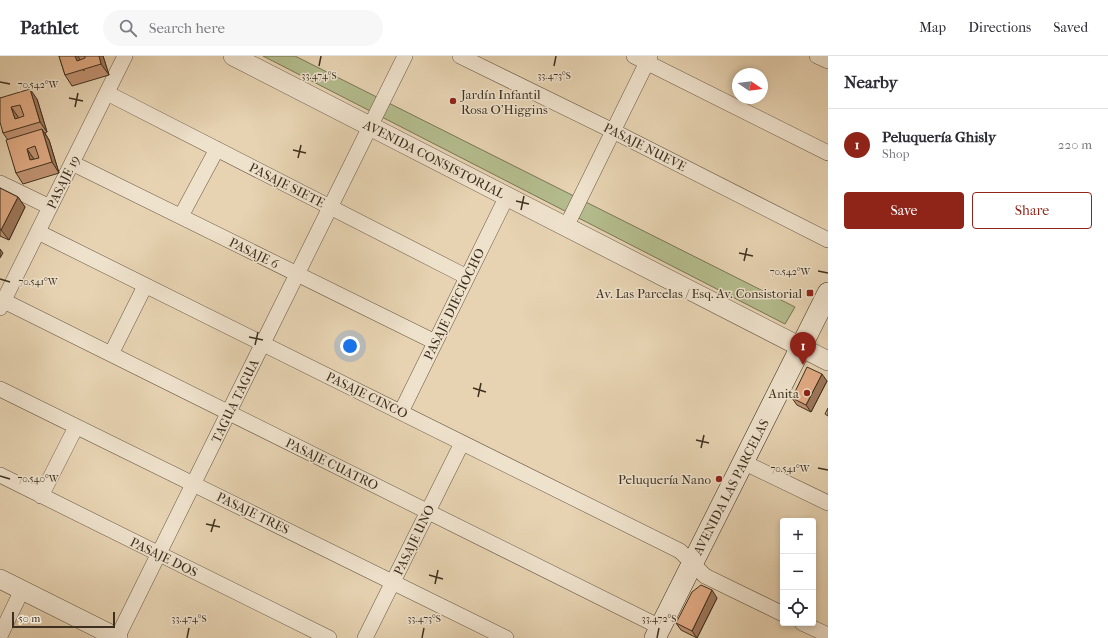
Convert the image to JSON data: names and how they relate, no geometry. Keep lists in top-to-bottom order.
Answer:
{
  "streets": {
    "main road": ["AVENIDA LAS PARCELAS"],
    "street": [
      "PASAJE NUEVE",
      "AVENIDA CONSISTORIAL",
      "PASAJE 19",
      "PASAJE SIETE",
      "PASAJE 6",
      "PASAJE DIECIOCHO",
      "PASAJE CINCO",
      "TAGUA TAGUA",
      "PASAJE CUATRO",
      "PASAJE TRES",
      "PASAJE UNO",
      "PASAJE DOS"
    ]
  },
  "crossings": [
    ["AVENIDA CONSISTORIAL", "PASAJE DIECIOCHO"],
    ["AVENIDA CONSISTORIAL", "TAGUA TAGUA"],
    ["AVENIDA CONSISTORIAL", "AVENIDA LAS PARCELAS"],
    ["PASAJE 19", "PASAJE SIETE"],
    ["PASAJE 19", "PASAJE 6"],
    ["PASAJE 19", "PASAJE CINCO"],
    ["PASAJE 19", "PASAJE CUATRO"],
    ["PASAJE SIETE", "PASAJE DIECIOCHO"],
    ["PASAJE SIETE", "TAGUA TAGUA"],
    ["PASAJE 6", "PASAJE DIECIOCHO"],
    ["PASAJE 6", "TAGUA TAGUA"],
    ["PASAJE DIECIOCHO", "PASAJE CINCO"],
    ["PASAJE CINCO", "TAGUA TAGUA"],
    ["PASAJE CINCO", "AVENIDA LAS PARCELAS"],
    ["PASAJE CINCO", "PASAJE UNO"],
    ["TAGUA TAGUA", "PASAJE CUATRO"],
    ["TAGUA TAGUA", "PASAJE TRES"],
    ["TAGUA TAGUA", "PASAJE DOS"],
    ["PASAJE CUATRO", "AVENIDA LAS PARCELAS"],
    ["PASAJE CUATRO", "PASAJE UNO"],
    ["PASAJE TRES", "PASAJE UNO"]
  ],
  "places": {
    "other": ["Jardín Infantil Rosa O'Higgins", "Anita", "Peluquería Nano"],
    "transit": ["Av. Las Parcelas / Esq. Av. Consistorial"]
  },
  "scale_bar": "50 m",
  "north": "right",
  "page": {
    "header": "Pathlet",
    "search": "Search here",
    "nav": ["Map", "Directions", "Saved"],
    "heading": "Nearby",
    "list": [
      {
        "mark": "1",
        "name": "Peluquería Ghisly",
        "note": "Shop",
        "value": "220 m"
      }
    ],
    "buttons": ["Save", "Share"],
    "pins": "1",
    "map_buttons": ["+", "−"],
    "scale": "50 m"
  },
  "coordinates": [
    "33.474°S",
    "33.473°S",
    "70.542°W",
    "70.541°W",
    "70.540°W",
    "33.472°S"
  ]
}
